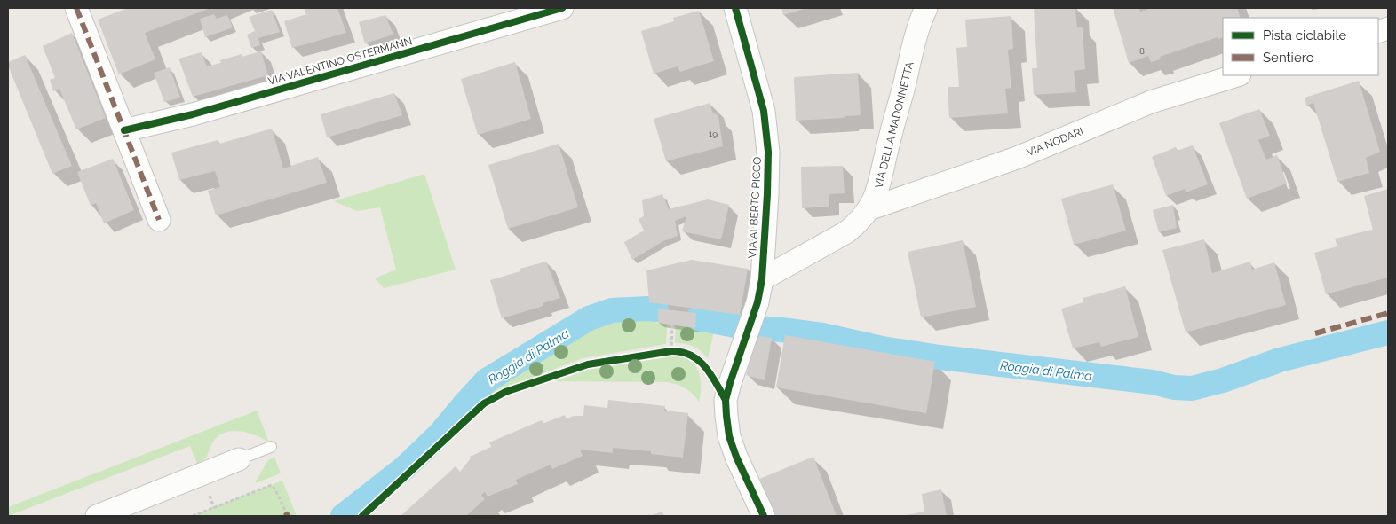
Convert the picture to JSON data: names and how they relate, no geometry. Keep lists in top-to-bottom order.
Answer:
{
  "streets": {
    "street": [
      "VIA VALENTINO OSTERMANN",
      "VIA DELLA MADONNETTA",
      "VIA NODARI",
      "VIA ALBERTO PICCO"
    ]
  },
  "crossings": [
    ["VIA DELLA MADONNETTA", "VIA NODARI"],
    ["VIA DELLA MADONNETTA", "VIA ALBERTO PICCO"]
  ],
  "water": ["Roggia di Palma"],
  "house_numbers": ["8", "19"],
  "legend": ["Pista ciclabile", "Sentiero"]
}
